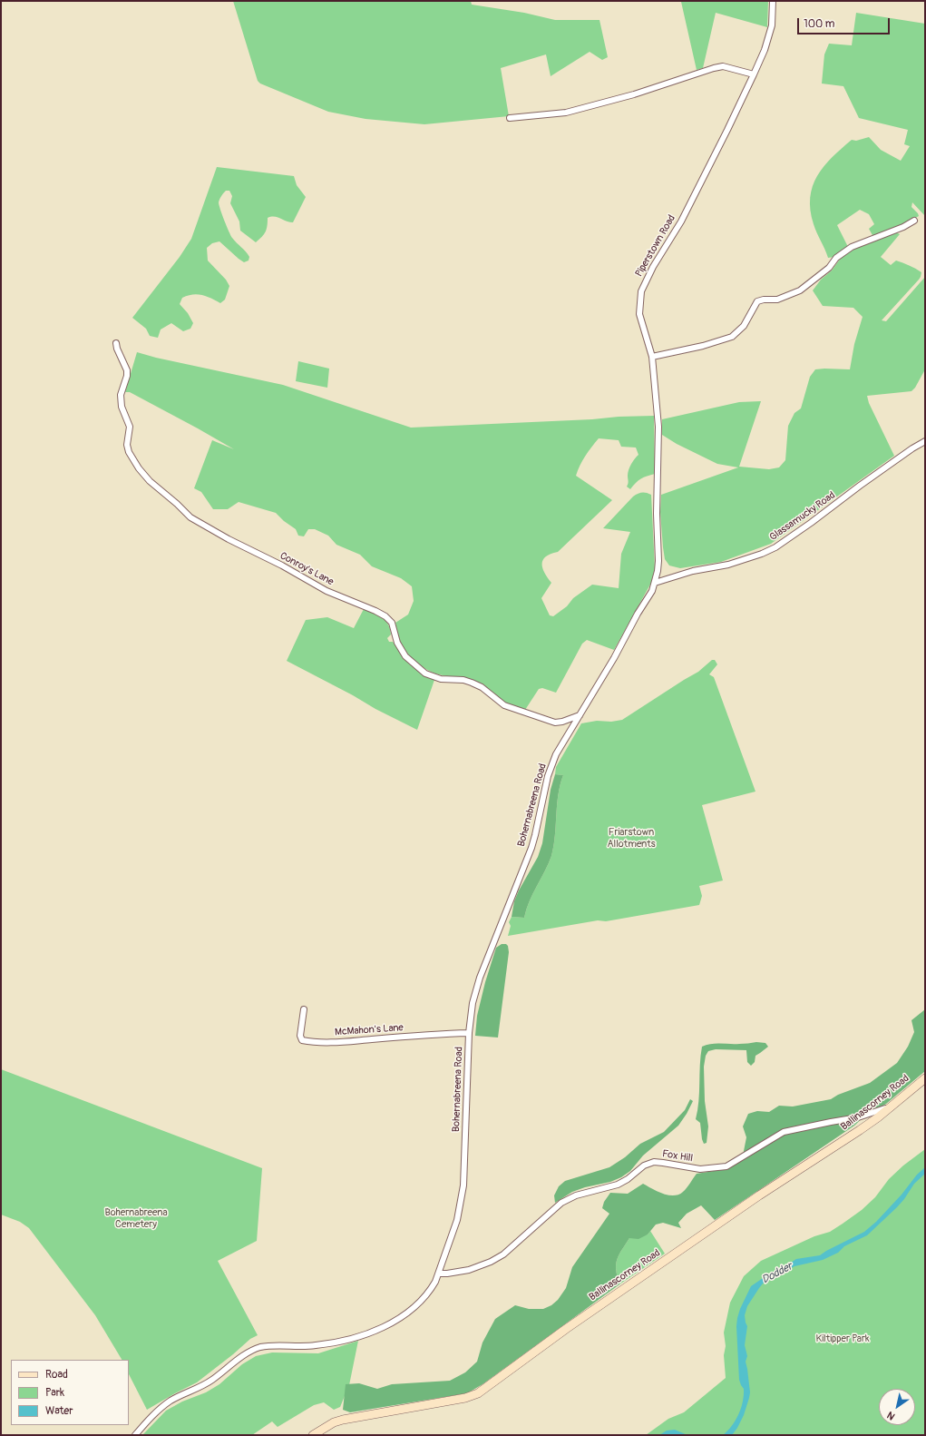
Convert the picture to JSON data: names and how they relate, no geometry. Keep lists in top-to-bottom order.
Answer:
{
  "streets": {
    "main road": ["Ballinascorney Road"],
    "street": [
      "Piperstown Road",
      "Glassamucky Road",
      "Conroy's Lane",
      "Bohernabreena Road",
      "McMahon's Lane",
      "Fox Hill"
    ]
  },
  "crossings": [
    ["Piperstown Road", "Glassamucky Road"],
    ["Piperstown Road", "Bohernabreena Road"],
    ["Glassamucky Road", "Bohernabreena Road"],
    ["Conroy's Lane", "Bohernabreena Road"],
    ["Bohernabreena Road", "McMahon's Lane"],
    ["Bohernabreena Road", "Fox Hill"],
    ["Ballinascorney Road", "Fox Hill"]
  ],
  "water": ["Dodder"],
  "parks": ["Friarstown Allotments", "Bohernabreena Cemetery", "Kiltipper Park"],
  "legend": ["Road", "Park", "Water"],
  "scale_bar": "100 m",
  "north": "bottom left"
}
